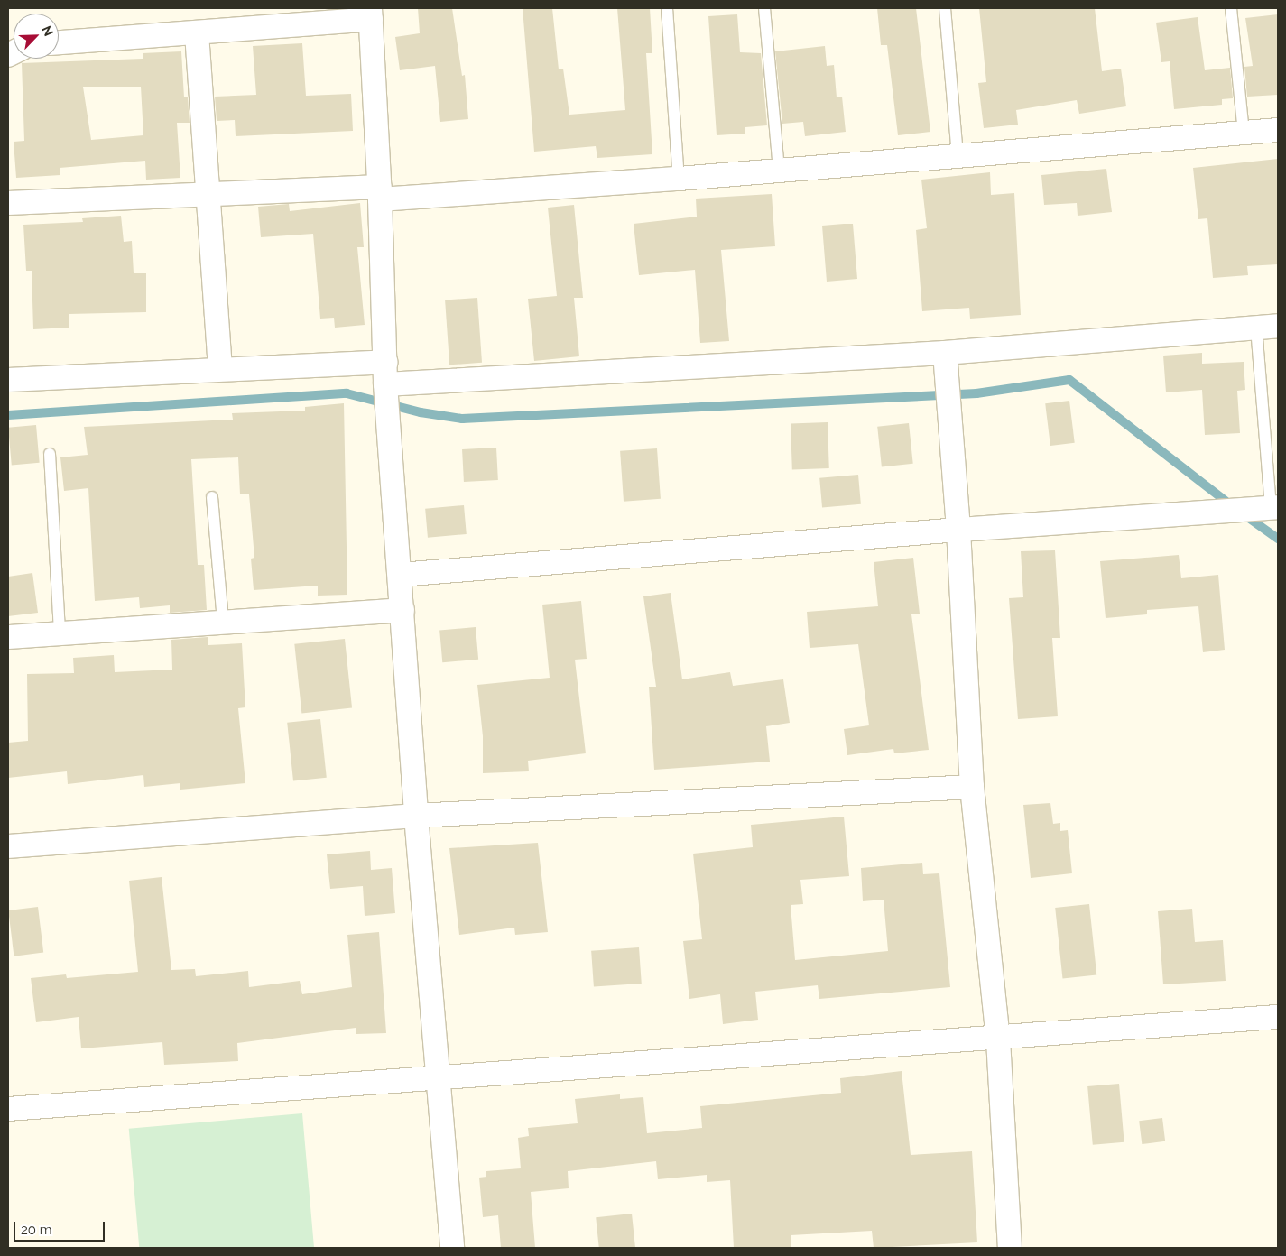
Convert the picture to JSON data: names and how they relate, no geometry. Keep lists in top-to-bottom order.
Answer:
{
  "scale_bar": "20 m",
  "north": "top right"
}
